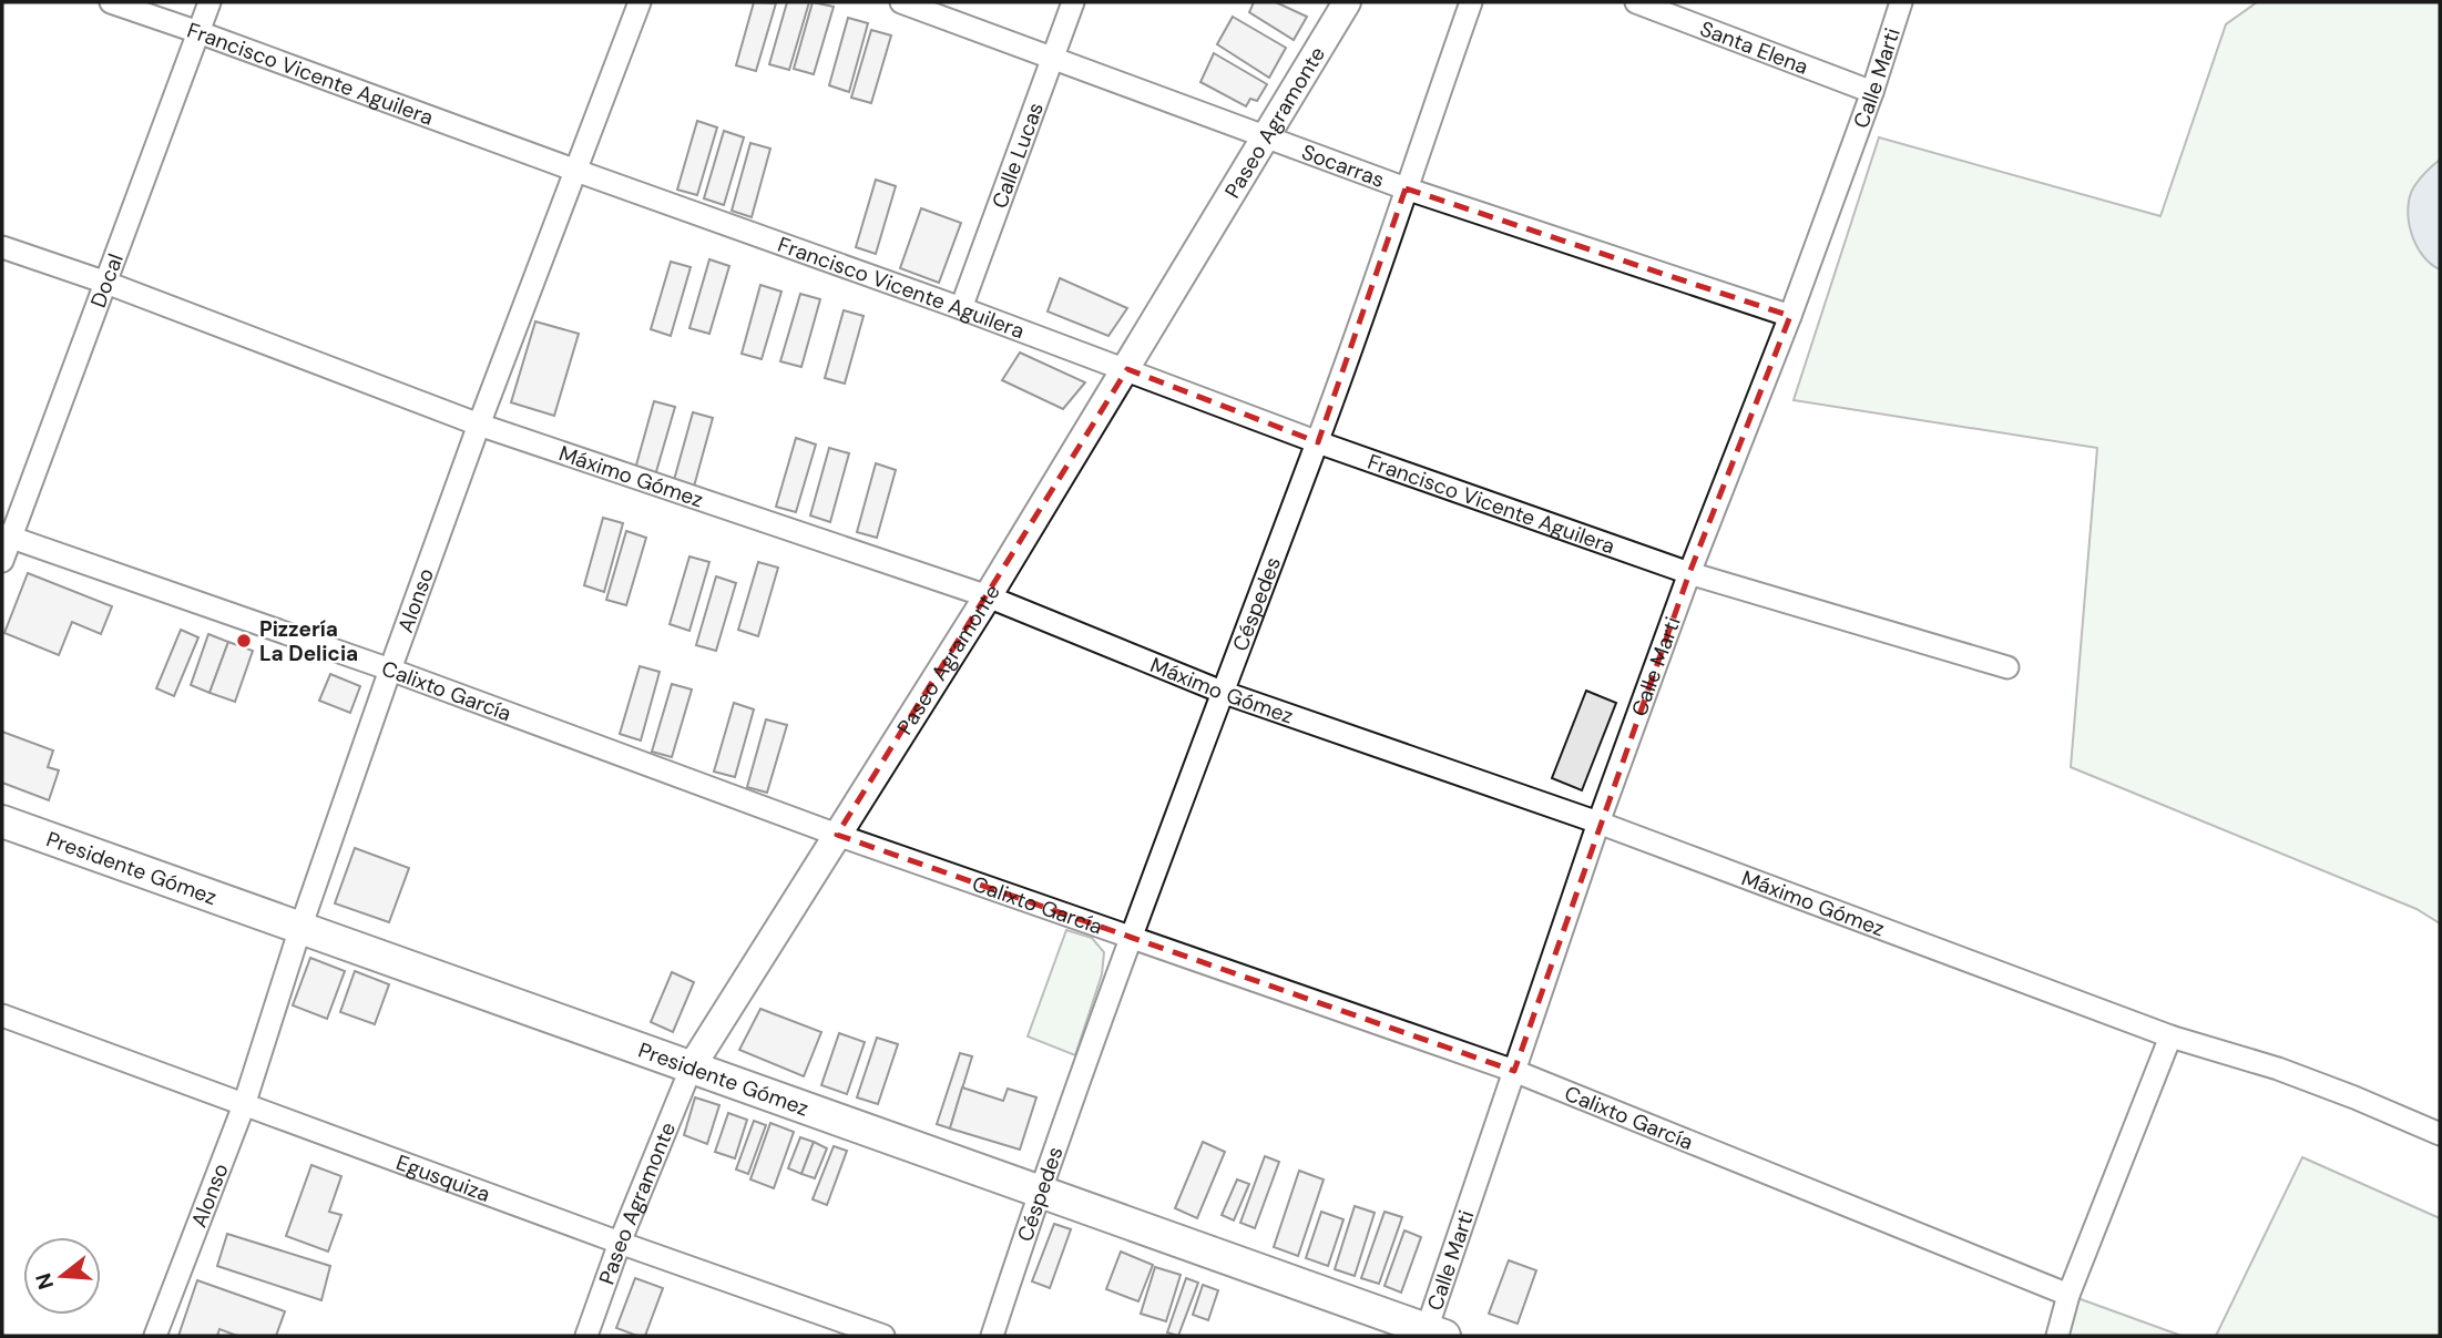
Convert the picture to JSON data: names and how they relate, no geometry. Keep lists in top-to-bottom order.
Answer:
{
  "streets": {
    "main road": ["Presidente Gómez"],
    "street": [
      "Santa Elena",
      "Francisco Vicente Aguilera",
      "Calle Marti",
      "Paseo Agramonte",
      "Calle Lucas",
      "Socarras",
      "Docal",
      "Máximo Gómez",
      "Alonso",
      "Céspedes",
      "Calixto García",
      "Egusquiza"
    ]
  },
  "crossings": [
    ["Santa Elena", "Calle Marti"],
    ["Francisco Vicente Aguilera", "Calle Marti"],
    ["Francisco Vicente Aguilera", "Paseo Agramonte"],
    ["Francisco Vicente Aguilera", "Calle Lucas"],
    ["Francisco Vicente Aguilera", "Docal"],
    ["Francisco Vicente Aguilera", "Alonso"],
    ["Francisco Vicente Aguilera", "Céspedes"],
    ["Calle Marti", "Socarras"],
    ["Calle Marti", "Máximo Gómez"],
    ["Calle Marti", "Calixto García"],
    ["Calle Marti", "Presidente Gómez"],
    ["Paseo Agramonte", "Socarras"],
    ["Paseo Agramonte", "Máximo Gómez"],
    ["Paseo Agramonte", "Calixto García"],
    ["Paseo Agramonte", "Presidente Gómez"],
    ["Paseo Agramonte", "Egusquiza"],
    ["Calle Lucas", "Socarras"],
    ["Socarras", "Céspedes"],
    ["Docal", "Máximo Gómez"],
    ["Docal", "Calixto García"],
    ["Máximo Gómez", "Alonso"],
    ["Máximo Gómez", "Céspedes"],
    ["Alonso", "Calixto García"],
    ["Alonso", "Presidente Gómez"],
    ["Alonso", "Egusquiza"],
    ["Céspedes", "Calixto García"],
    ["Céspedes", "Presidente Gómez"]
  ],
  "places": ["Pizzería La Delicia"],
  "north": "left"
}
